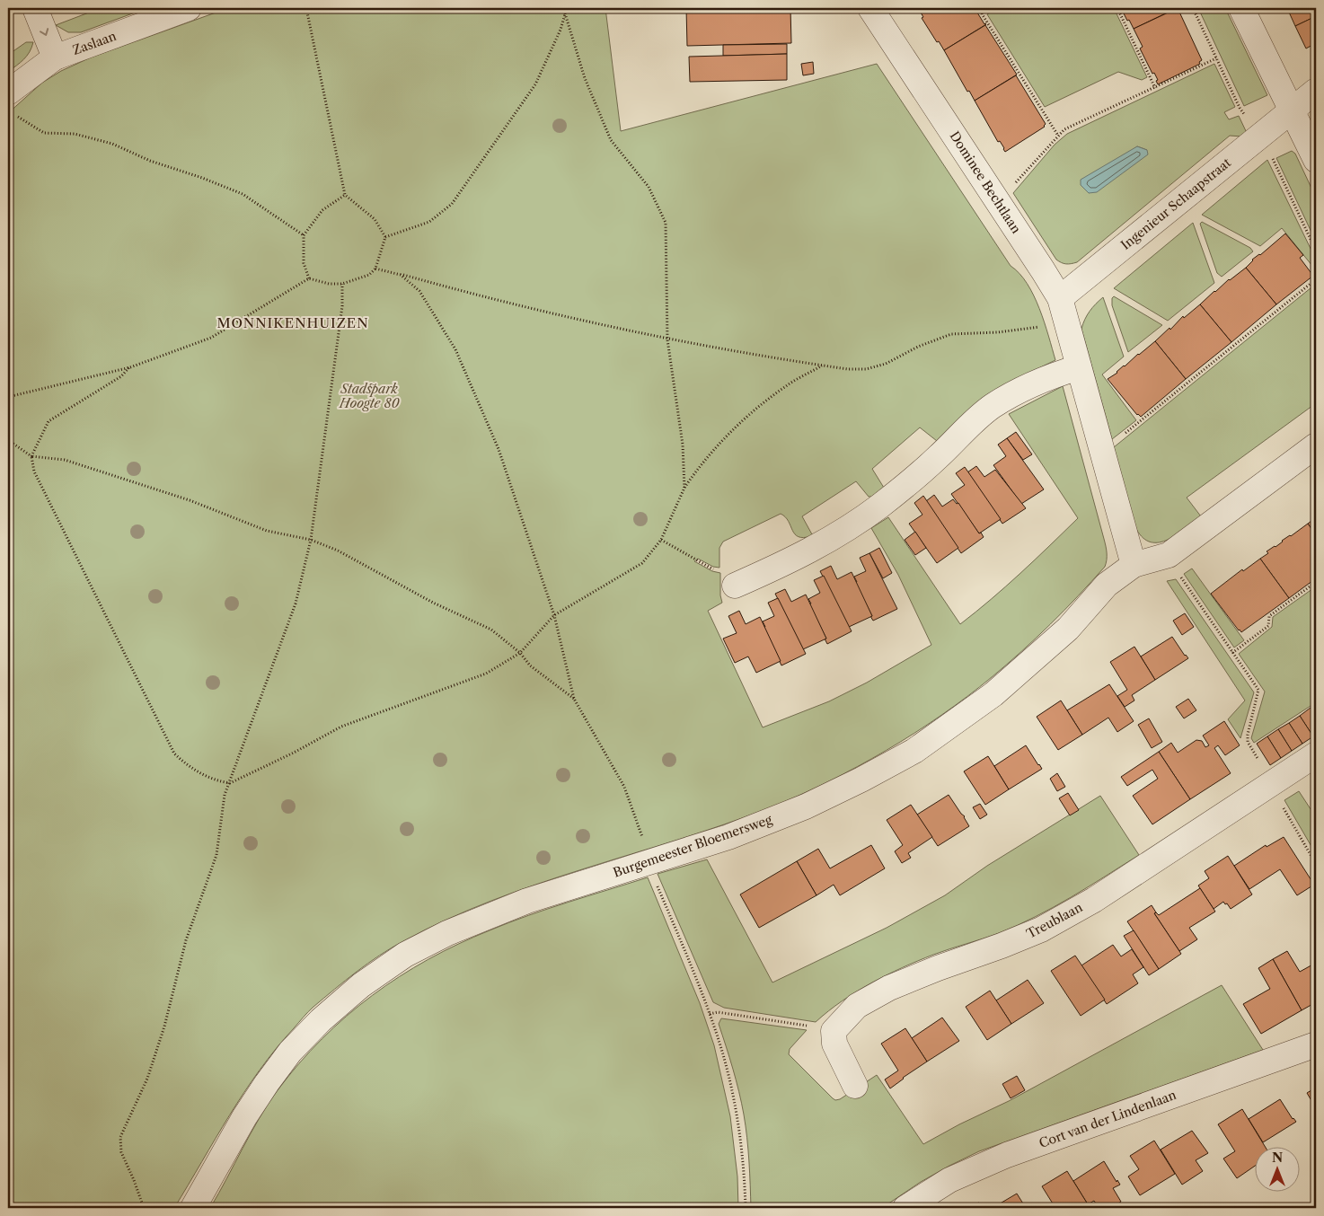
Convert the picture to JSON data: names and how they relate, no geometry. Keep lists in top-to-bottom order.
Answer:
{
  "streets": {
    "street": [
      "Zaslaan",
      "Dominee Bechtlaan",
      "Ingenieur Schaapstraat",
      "Burgemeester Bloemersweg",
      "Treublaan",
      "Cort van der Lindenlaan"
    ]
  },
  "crossings": [
    ["Dominee Bechtlaan", "Ingenieur Schaapstraat"],
    ["Dominee Bechtlaan", "Burgemeester Bloemersweg"]
  ],
  "districts": ["MONNIKENHUIZEN"],
  "parks": ["Stadspark Hoogte 80"],
  "north": "top"
}
